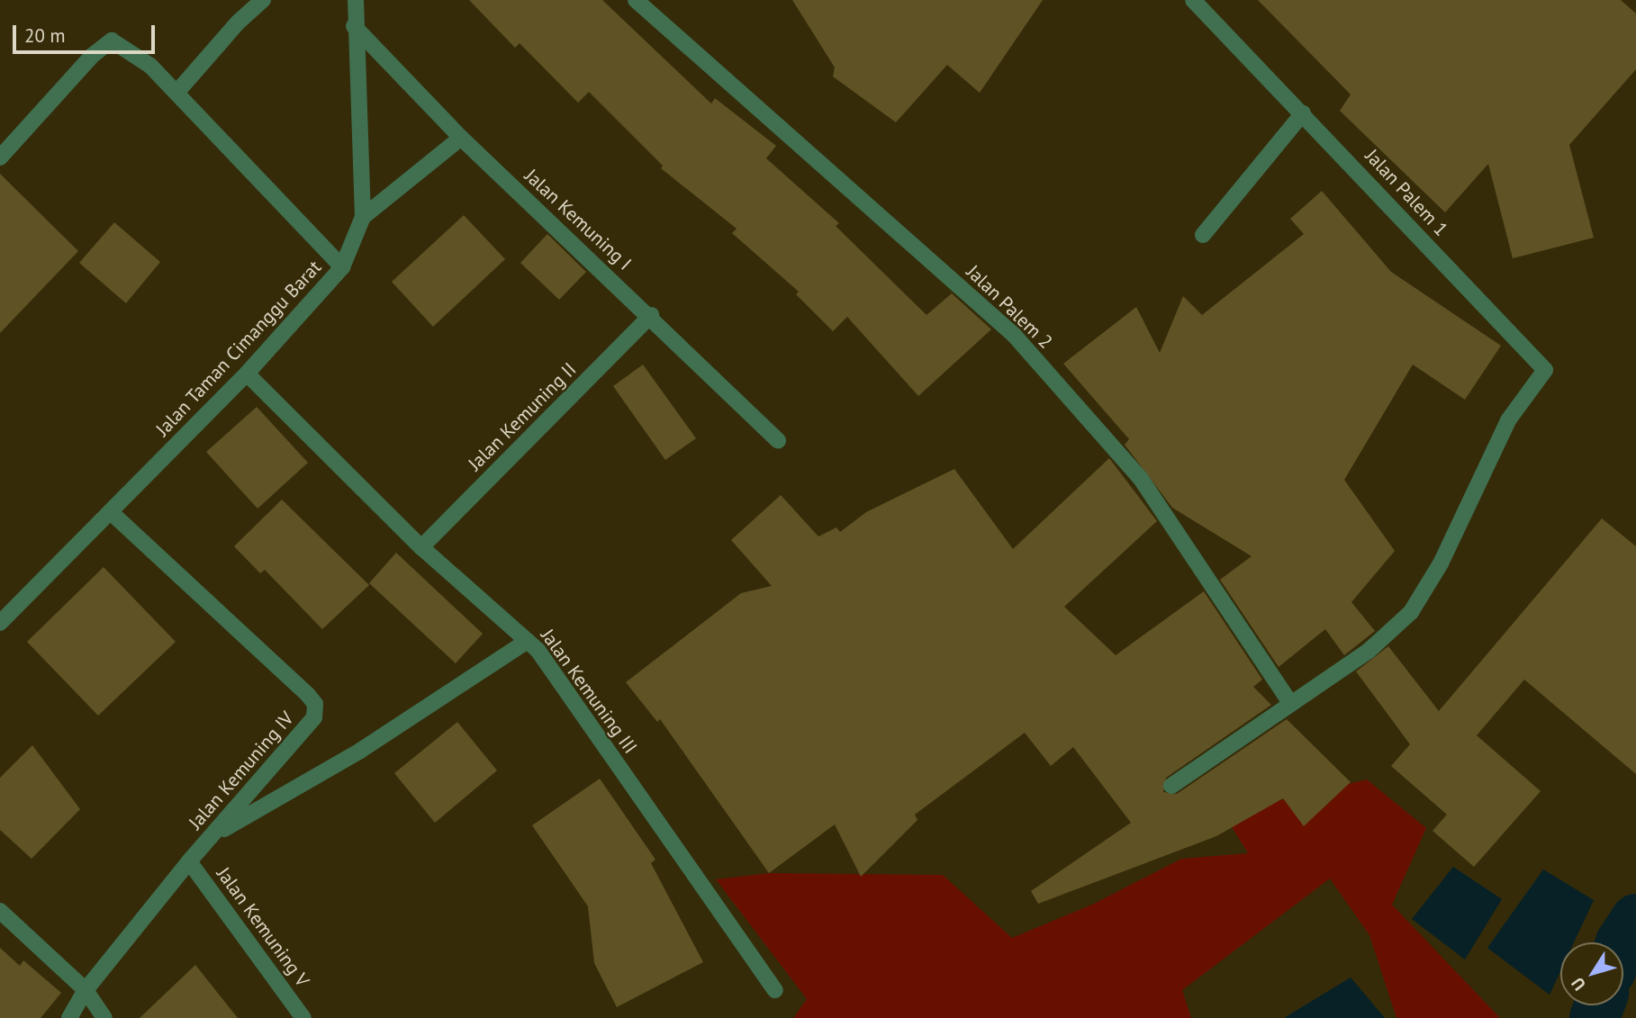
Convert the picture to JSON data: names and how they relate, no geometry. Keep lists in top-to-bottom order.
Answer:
{
  "streets": {
    "street": [
      "Jalan Palem 1",
      "Jalan Kemuning I",
      "Jalan Palem 2",
      "Jalan Taman Cimanggu Barat",
      "Jalan Kemuning II",
      "Jalan Kemuning III",
      "Jalan Kemuning IV",
      "Jalan Kemuning V"
    ]
  },
  "crossings": [
    ["Jalan Palem 1", "Jalan Palem 2"],
    ["Jalan Kemuning I", "Jalan Taman Cimanggu Barat"],
    ["Jalan Kemuning I", "Jalan Kemuning II"],
    ["Jalan Taman Cimanggu Barat", "Jalan Kemuning III"],
    ["Jalan Taman Cimanggu Barat", "Jalan Kemuning IV"],
    ["Jalan Kemuning II", "Jalan Kemuning III"],
    ["Jalan Kemuning IV", "Jalan Kemuning V"]
  ],
  "scale_bar": "20 m",
  "north": "bottom left"
}
